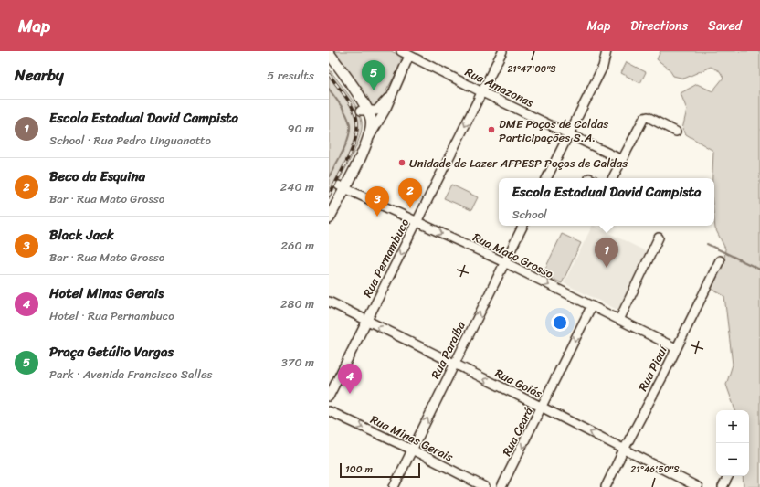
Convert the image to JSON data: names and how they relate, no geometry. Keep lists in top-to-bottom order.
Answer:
{
  "streets": {
    "street": [
      "Rua Amazonas",
      "Rua Mato Grosso",
      "Rua Pernambuco",
      "Rua Paraíba",
      "Rua Piauí",
      "Rua Goiás",
      "Rua Ceará",
      "Rua Minas Gerais"
    ]
  },
  "crossings": [
    ["Rua Amazonas", "Rua Pernambuco"],
    ["Rua Mato Grosso", "Rua Pernambuco"],
    ["Rua Mato Grosso", "Rua Paraíba"],
    ["Rua Mato Grosso", "Rua Piauí"],
    ["Rua Mato Grosso", "Rua Ceará"],
    ["Rua Pernambuco", "Rua Goiás"],
    ["Rua Paraíba", "Rua Goiás"],
    ["Rua Paraíba", "Rua Minas Gerais"],
    ["Rua Piauí", "Rua Goiás"],
    ["Rua Goiás", "Rua Ceará"]
  ],
  "one_way": [
    "Rua Mato Grosso",
    "Rua Pernambuco",
    "Rua Paraíba",
    "Rua Goiás",
    "Rua Ceará",
    "Rua Minas Gerais"
  ],
  "places": ["DME Poços de Caldas Participações S.A.", "Unidade de Lazer AFPESP Poços de Caldas"],
  "scale_bar": "100 m",
  "page": {
    "header": "Map",
    "nav": ["Map", "Directions", "Saved"],
    "heading": ["Nearby", "5 results"],
    "pins": [
      "5",
      "2",
      "3",
      "1",
      "4"
    ],
    "list": [
      {
        "mark": "1",
        "name": "Escola Estadual David Campista",
        "note": "School · Rua Pedro Linguanotto",
        "value": "90 m"
      },
      {
        "mark": "2",
        "name": "Beco da Esquina",
        "note": "Bar · Rua Mato Grosso",
        "value": "240 m"
      },
      {
        "mark": "3",
        "name": "Black Jack",
        "note": "Bar · Rua Mato Grosso",
        "value": "260 m"
      },
      {
        "mark": "4",
        "name": "Hotel Minas Gerais",
        "note": "Hotel · Rua Pernambuco",
        "value": "280 m"
      },
      {
        "mark": "5",
        "name": "Praça Getúlio Vargas",
        "note": "Park · Avenida Francisco Salles",
        "value": "370 m"
      }
    ],
    "popup": ["Escola Estadual David Campista", "School"],
    "map_buttons": ["+", "−"],
    "scale": "100 m"
  },
  "coordinates": ["21°47'00\"S", "21°46'50\"S"]
}
